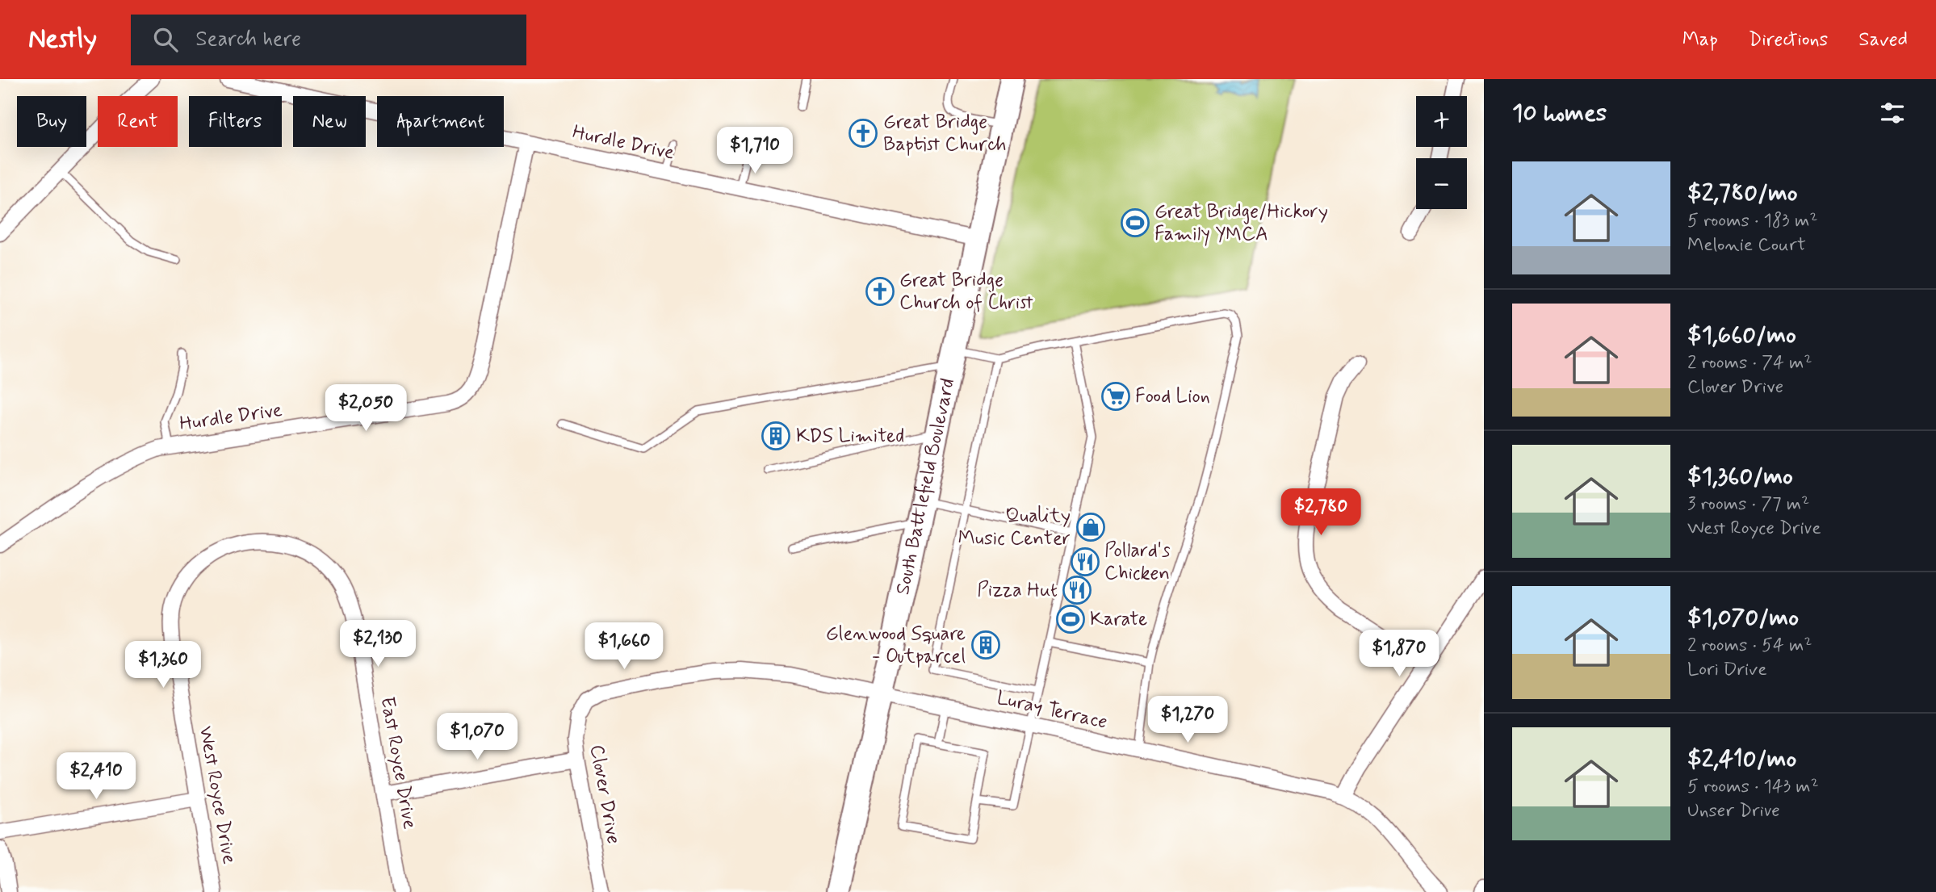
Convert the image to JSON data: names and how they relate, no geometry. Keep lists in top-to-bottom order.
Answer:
{
  "streets": {
    "main road": ["South Battlefield Boulevard"],
    "street": [
      "Hurdle Drive",
      "Luray Terrace",
      "East Royce Drive",
      "Clover Drive",
      "West Royce Drive"
    ]
  },
  "crossings": [
    ["Hurdle Drive", "South Battlefield Boulevard"],
    ["South Battlefield Boulevard", "Luray Terrace"],
    ["South Battlefield Boulevard", "Clover Drive"],
    ["Luray Terrace", "Clover Drive"],
    ["East Royce Drive", "West Royce Drive"]
  ],
  "places": {
    "church": ["Great Bridge Baptist Church", "Great Bridge Church of Christ"],
    "sports": ["Great Bridge/Hickory Family YMCA", "Karate"],
    "supermarket": ["Food Lion"],
    "building": ["KDS Limited", "Glenwood Square - Outparcel"],
    "shop": ["Quality Music Center"],
    "restaurant": ["Pollard's Chicken", "Pizza Hut"]
  },
  "page": {
    "header": "Nestly",
    "search": "Search here",
    "nav": ["Map", "Directions", "Saved"],
    "heading": "10 homes",
    "map_buttons": ["+", "−"],
    "chip": [
      "Buy",
      "Rent",
      "Filters",
      "New",
      "Apartment"
    ],
    "price": [
      "$1,710",
      "$2,050",
      "$2,780",
      "$2,130",
      "$1,660",
      "$1,870",
      "$1,360",
      "$1,270",
      "$1,070",
      "$2,410"
    ],
    "list": [
      {
        "name": "$2,780/mo",
        "note": "5 rooms · 183 m² · Melonie Court"
      },
      {
        "name": "$1,660/mo",
        "note": "2 rooms · 74 m² · Clover Drive"
      },
      {
        "name": "$1,360/mo",
        "note": "3 rooms · 77 m² · West Royce Drive"
      },
      {
        "name": "$1,070/mo",
        "note": "2 rooms · 54 m² · Lori Drive"
      },
      {
        "name": "$2,410/mo",
        "note": "5 rooms · 143 m² · Unser Drive"
      }
    ]
  }
}
